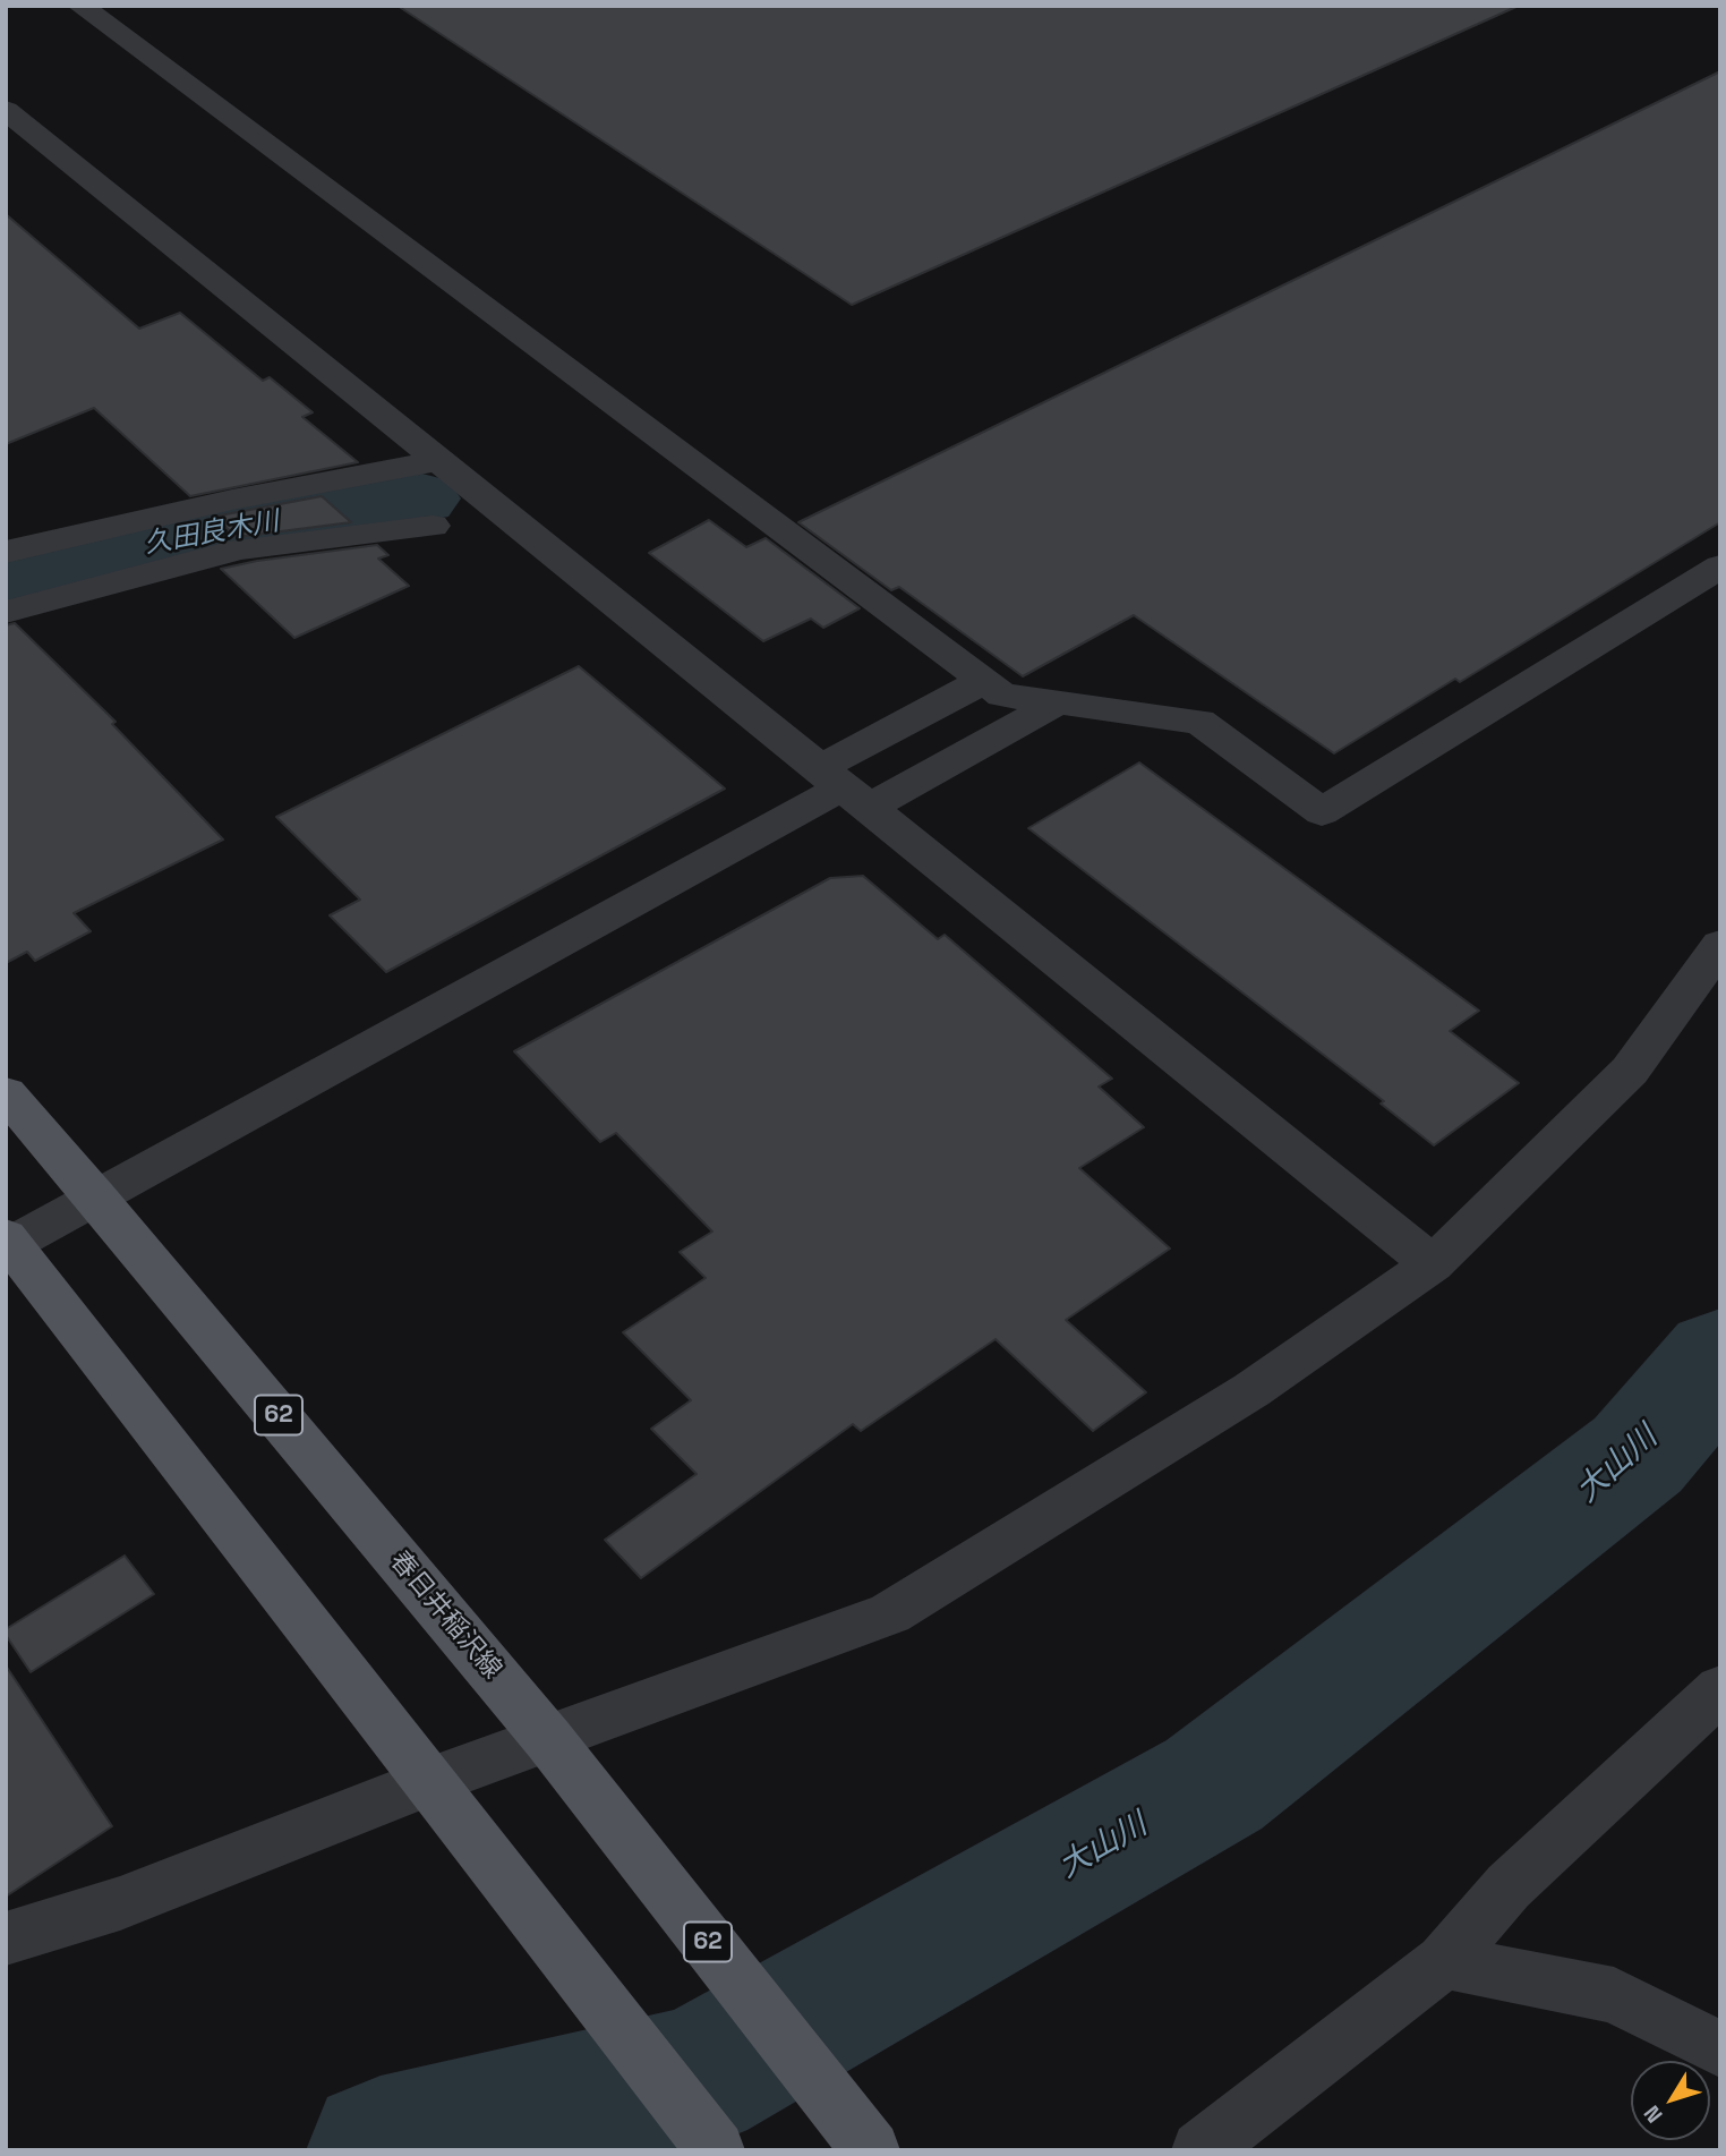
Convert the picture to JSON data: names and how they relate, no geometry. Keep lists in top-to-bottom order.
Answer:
{
  "streets": {
    "main road": ["62", "春日井稲沢線"]
  },
  "water": ["久田良木川", "大山川"],
  "north": "bottom left"
}
